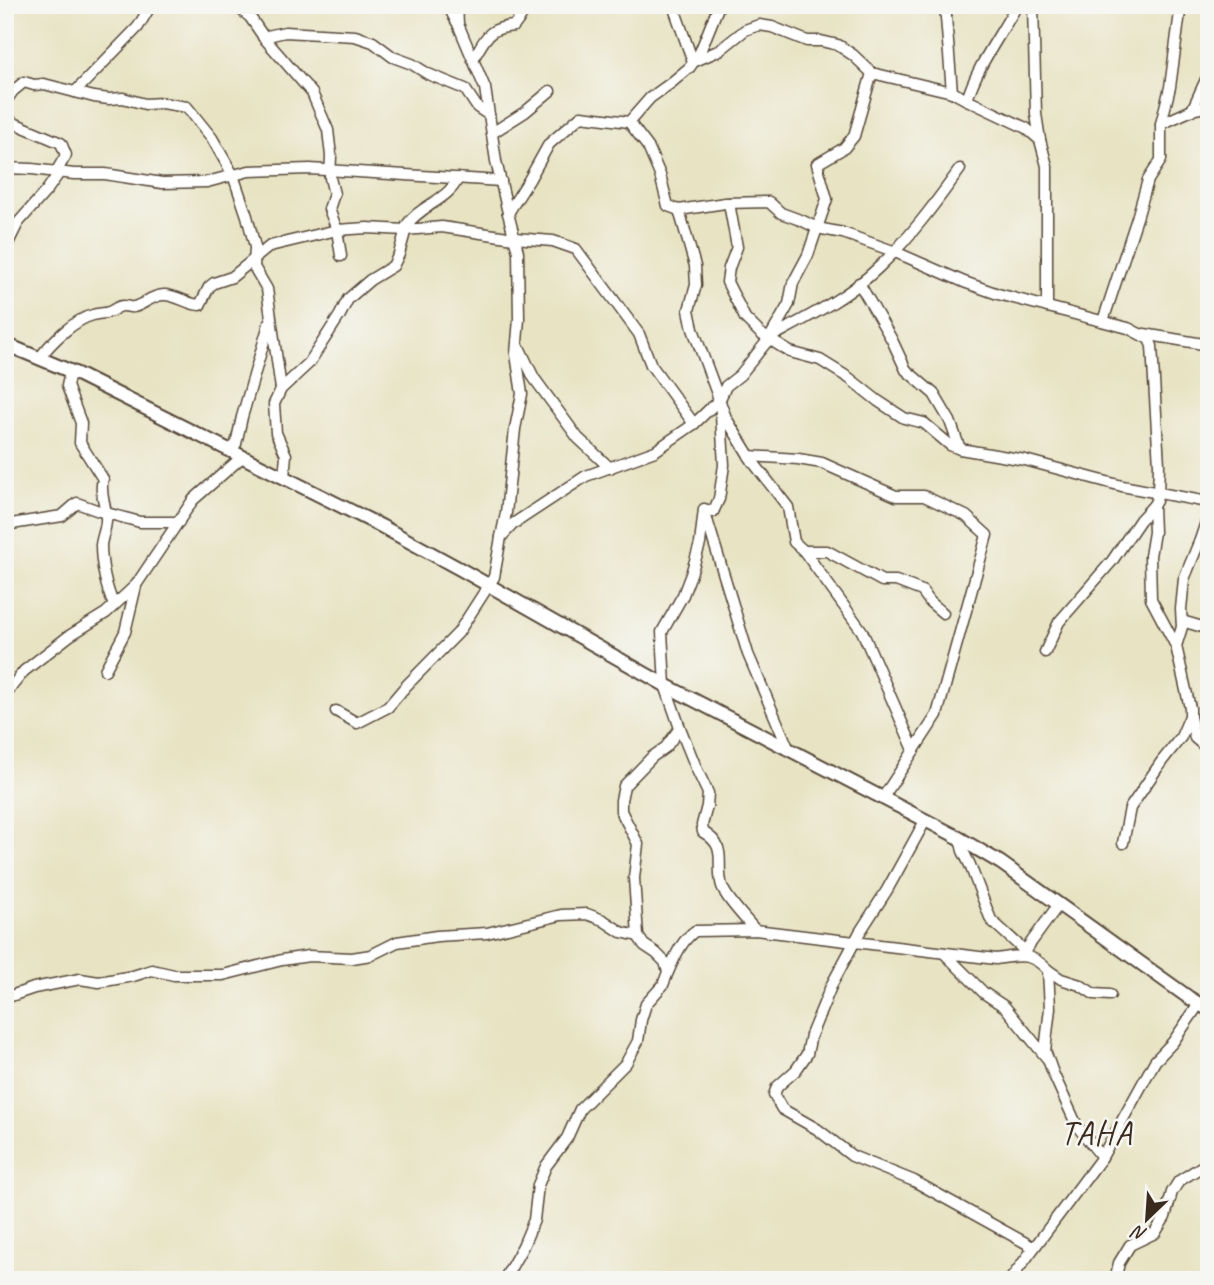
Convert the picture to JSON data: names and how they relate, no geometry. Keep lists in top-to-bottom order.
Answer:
{
  "districts": ["TAHA"],
  "north": "bottom left"
}
